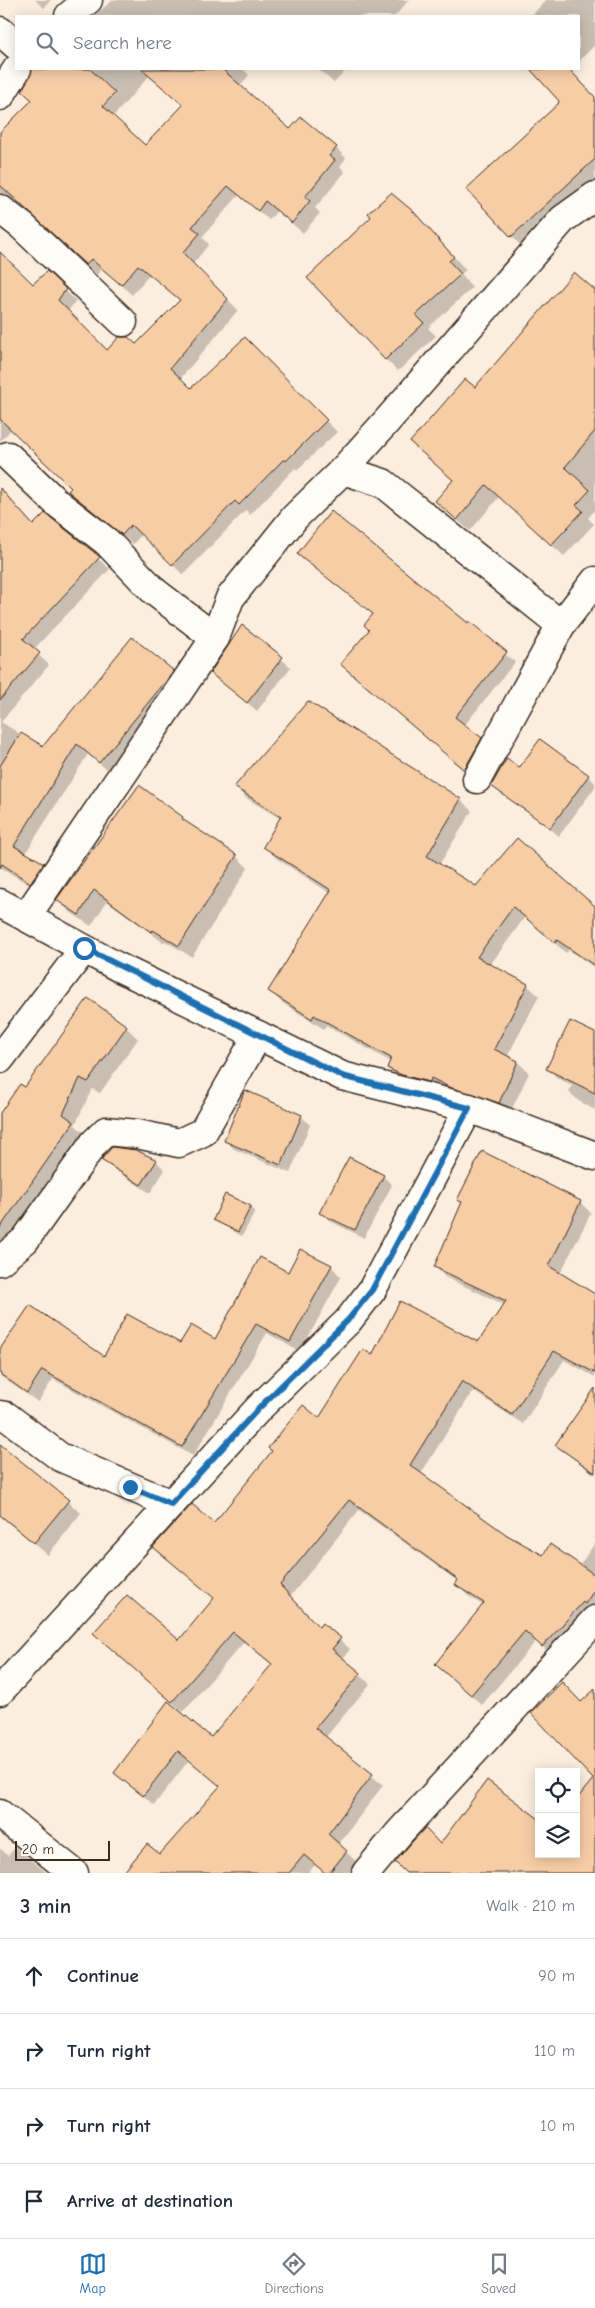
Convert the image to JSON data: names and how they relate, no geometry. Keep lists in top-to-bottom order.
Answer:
{
  "scale_bar": "20 m",
  "page": {
    "search": "Search here",
    "scale": "20 m",
    "heading": ["3 min", "Walk · 210 m"],
    "list": [
      ["Continue", "90 m"],
      ["Turn right", "110 m"],
      ["Turn right", "10 m"],
      "Arrive at destination"
    ],
    "nav": ["Map", "Directions", "Saved"]
  }
}
